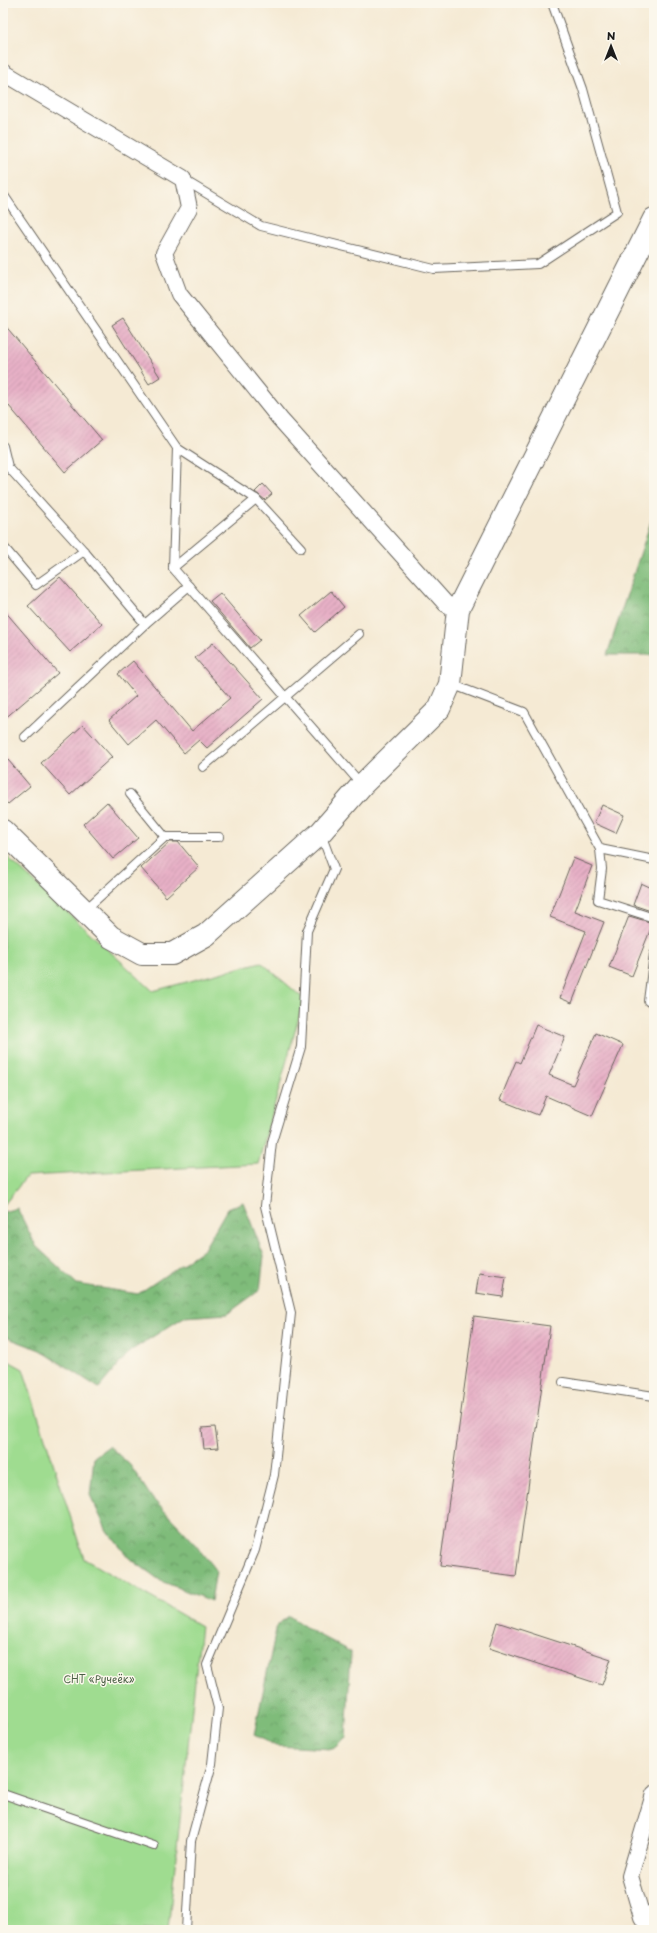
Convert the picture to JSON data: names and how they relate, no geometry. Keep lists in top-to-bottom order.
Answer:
{
  "parks": ["СНТ «Ручеёк»"],
  "north": "top"
}
